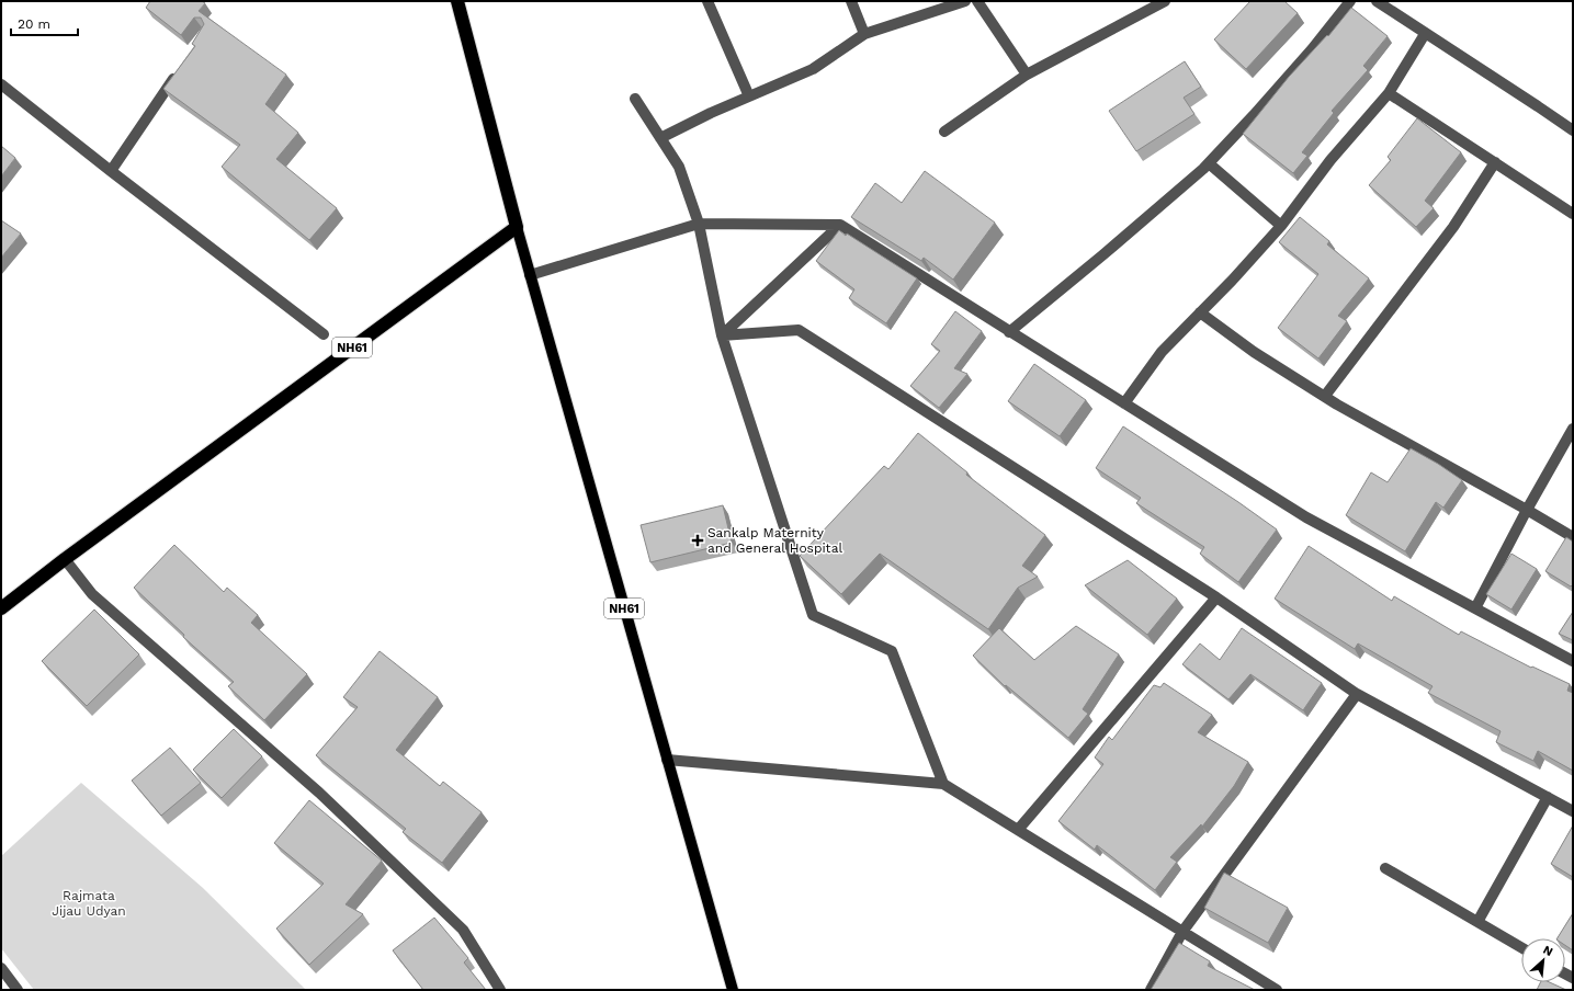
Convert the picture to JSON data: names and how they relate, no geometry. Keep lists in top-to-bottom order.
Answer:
{
  "streets": {
    "highway": ["NH61"]
  },
  "parks": ["Rajmata Jijau Udyan"],
  "places": {
    "health": ["Sankalp Maternity and General Hospital"]
  },
  "scale_bar": "20 m",
  "north": "top right"
}
